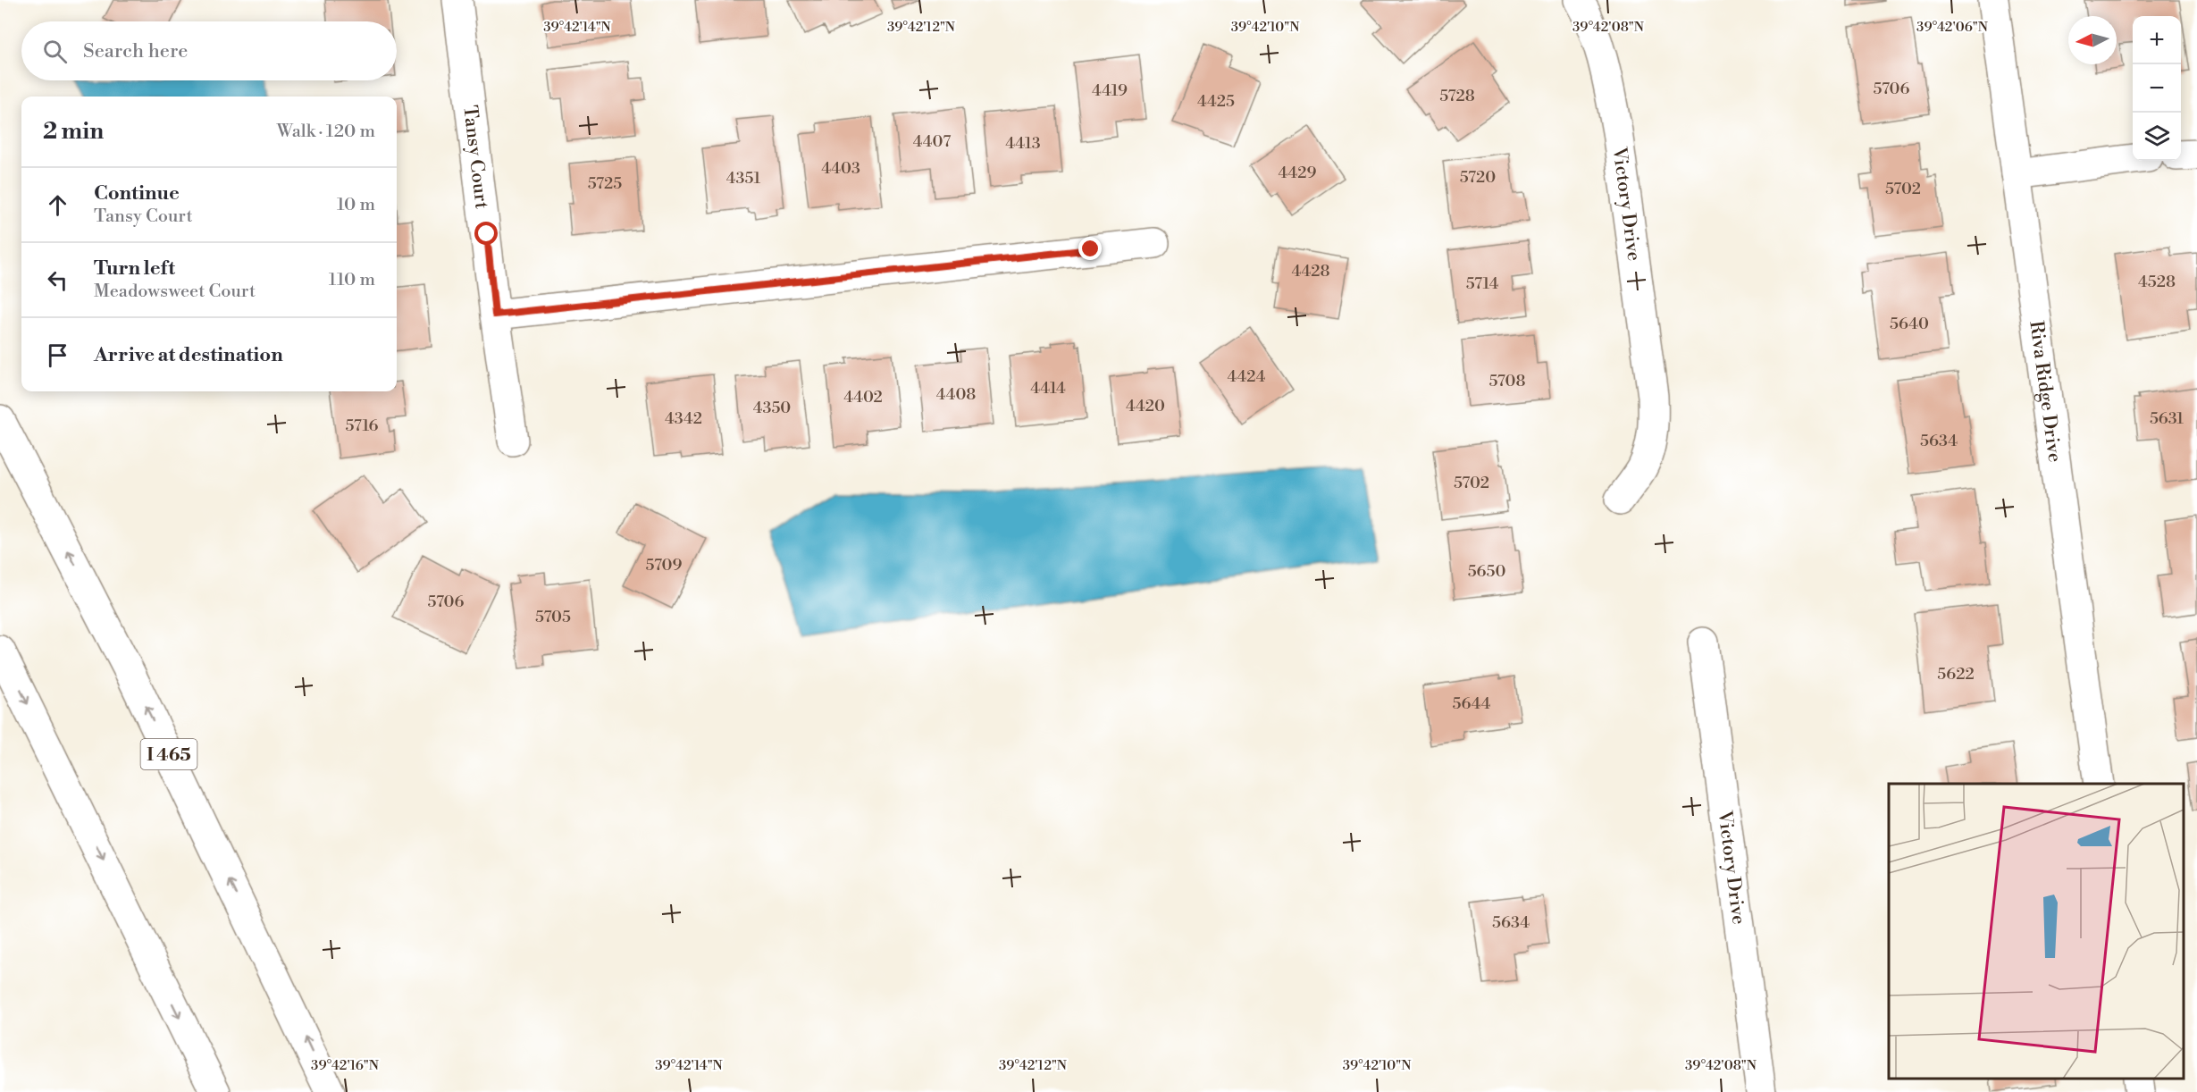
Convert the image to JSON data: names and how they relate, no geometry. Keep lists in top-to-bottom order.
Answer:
{
  "streets": {
    "main road": [
      "Tansy Court",
      "Victory Drive",
      "Riva Ridge Drive",
      "I 465"
    ]
  },
  "house_numbers": [
    "5706",
    "4419",
    "5728",
    "4425",
    "4407",
    "4413",
    "4403",
    "4429",
    "5720",
    "4351",
    "5725",
    "5702",
    "4428",
    "4528",
    "5714",
    "5640",
    "4424",
    "5708",
    "4414",
    "4408",
    "4402",
    "4420",
    "4350",
    "4342",
    "5631",
    "5716",
    "5634",
    "5702",
    "5709",
    "5650",
    "5706",
    "5705",
    "5622",
    "5644",
    "5634"
  ],
  "north": "left",
  "page": {
    "map_buttons": ["+", "−"],
    "search": "Search here",
    "heading": ["2 min", "Walk · 120 m"],
    "list": [
      ["Continue", "Tansy Court", "10 m"],
      ["Turn left", "Meadowsweet Court", "110 m"],
      "Arrive at destination"
    ]
  },
  "coordinates": [
    "39°42'14\"N",
    "39°42'12\"N",
    "39°42'10\"N",
    "39°42'08\"N",
    "39°42'06\"N",
    "39°42'16\"N"
  ]
}
